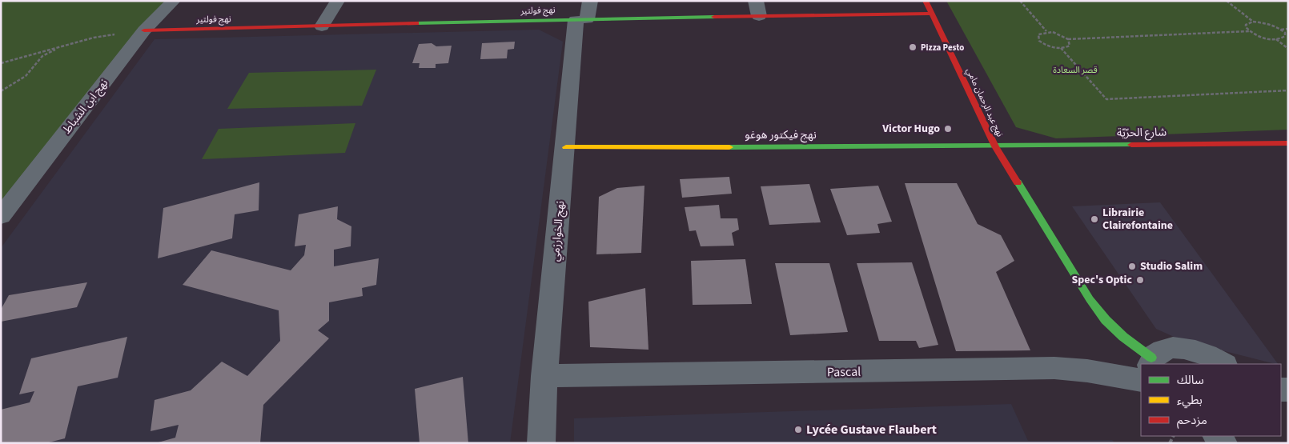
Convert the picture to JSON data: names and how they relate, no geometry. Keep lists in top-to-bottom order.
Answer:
{
  "streets": {
    "street": [
      "نهج فولتير",
      "نهج عبد الرحمان مامي",
      "نهج ابن الشباط",
      "شارع الحرّيّة",
      "نهج فيكتور هوغو",
      "نهج الخوارزمي",
      "Pascal"
    ]
  },
  "crossings": [
    ["نهج فولتير", "نهج عبد الرحمان مامي"],
    ["نهج فولتير", "نهج ابن الشباط"],
    ["نهج فولتير", "نهج الخوارزمي"],
    ["نهج عبد الرحمان مامي", "شارع الحرّيّة"],
    ["نهج عبد الرحمان مامي", "نهج فيكتور هوغو"],
    ["شارع الحرّيّة", "نهج فيكتور هوغو"],
    ["نهج فيكتور هوغو", "نهج الخوارزمي"],
    ["نهج الخوارزمي", "Pascal"]
  ],
  "parks": ["قصر السعادة"],
  "places": [
    "Pizza Pesto",
    "Victor Hugo",
    "Librairie Clairefontaine",
    "Studio Salim",
    "Spec's Optic",
    "Lycée Gustave Flaubert"
  ],
  "legend": ["سالك", "بطيء", "مزدحم"]
}
